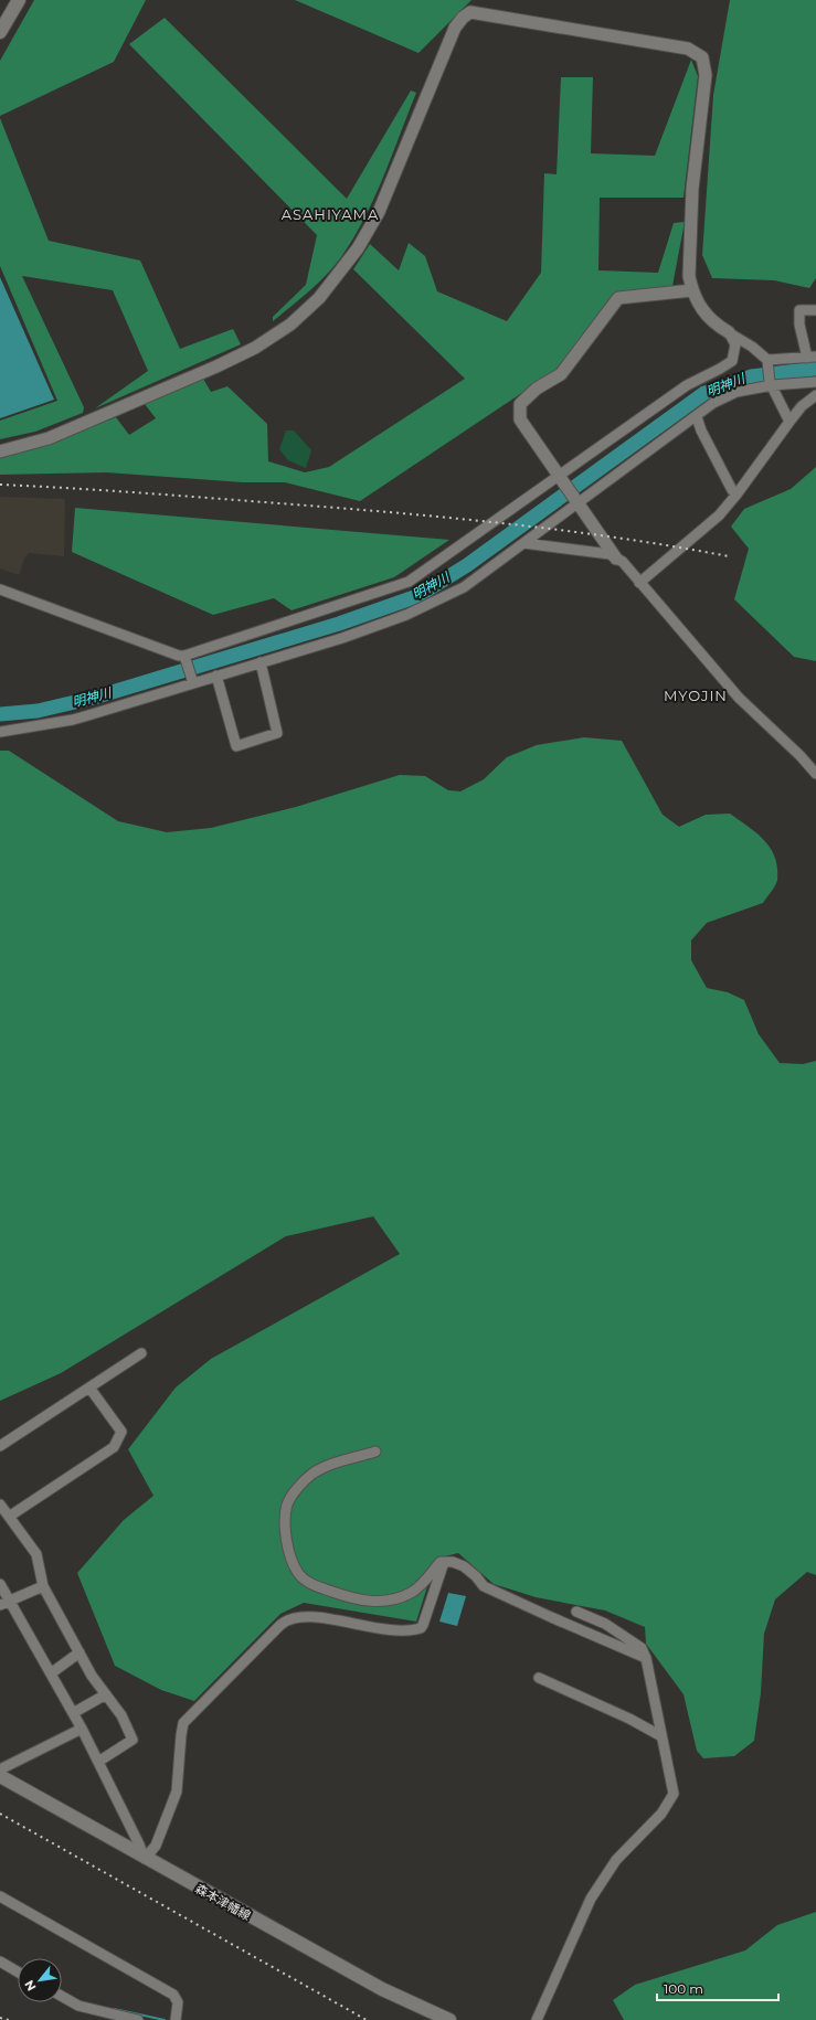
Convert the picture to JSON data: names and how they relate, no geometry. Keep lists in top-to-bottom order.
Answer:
{
  "streets": {
    "main road": ["森本津幡線"]
  },
  "districts": ["ASAHIYAMA", "MYOJIN"],
  "water": ["明神川"],
  "scale_bar": "100 m",
  "north": "bottom left"
}
